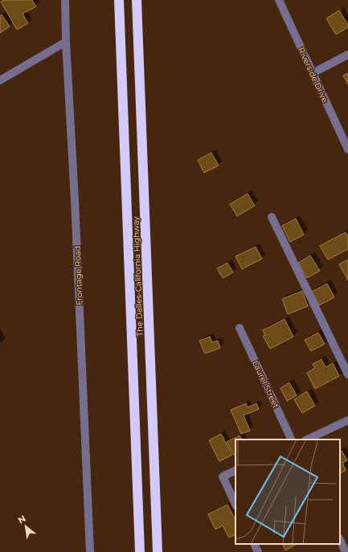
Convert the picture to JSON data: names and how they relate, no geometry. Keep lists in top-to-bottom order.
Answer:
{
  "streets": {
    "highway": ["The Dalles-California Highway"],
    "street": ["Riverside Drive", "Frontage Road", "Laurel Street"]
  },
  "north": "top left"
}
